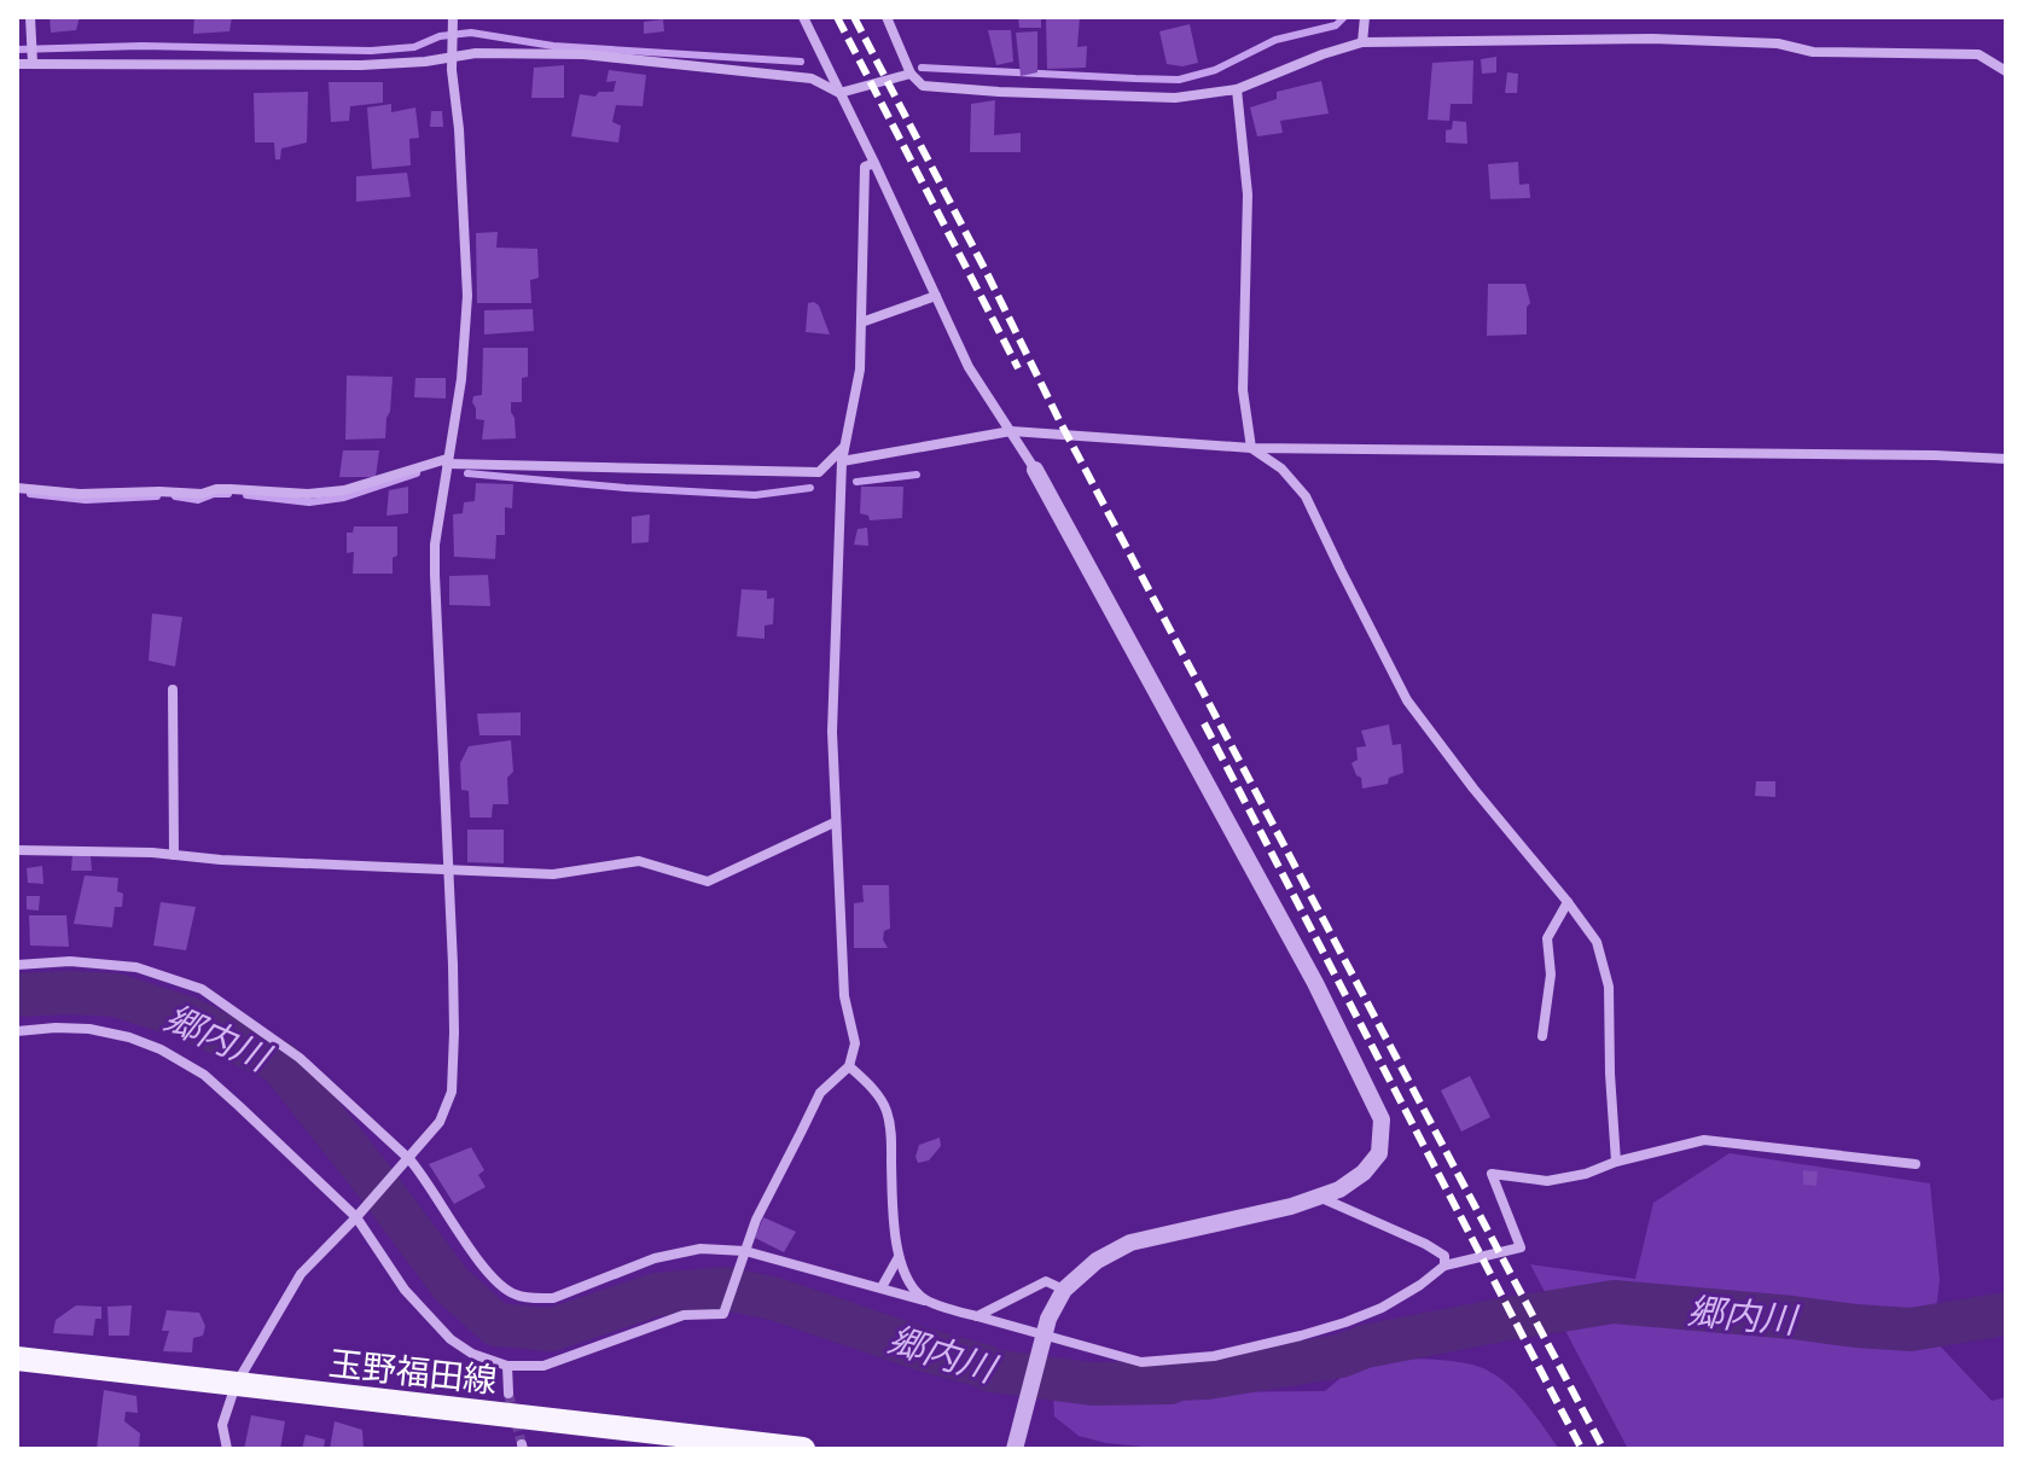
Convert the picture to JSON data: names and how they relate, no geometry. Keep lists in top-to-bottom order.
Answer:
{
  "streets": {
    "main road": ["玉野福田線"]
  },
  "water": ["郷内川"]
}
